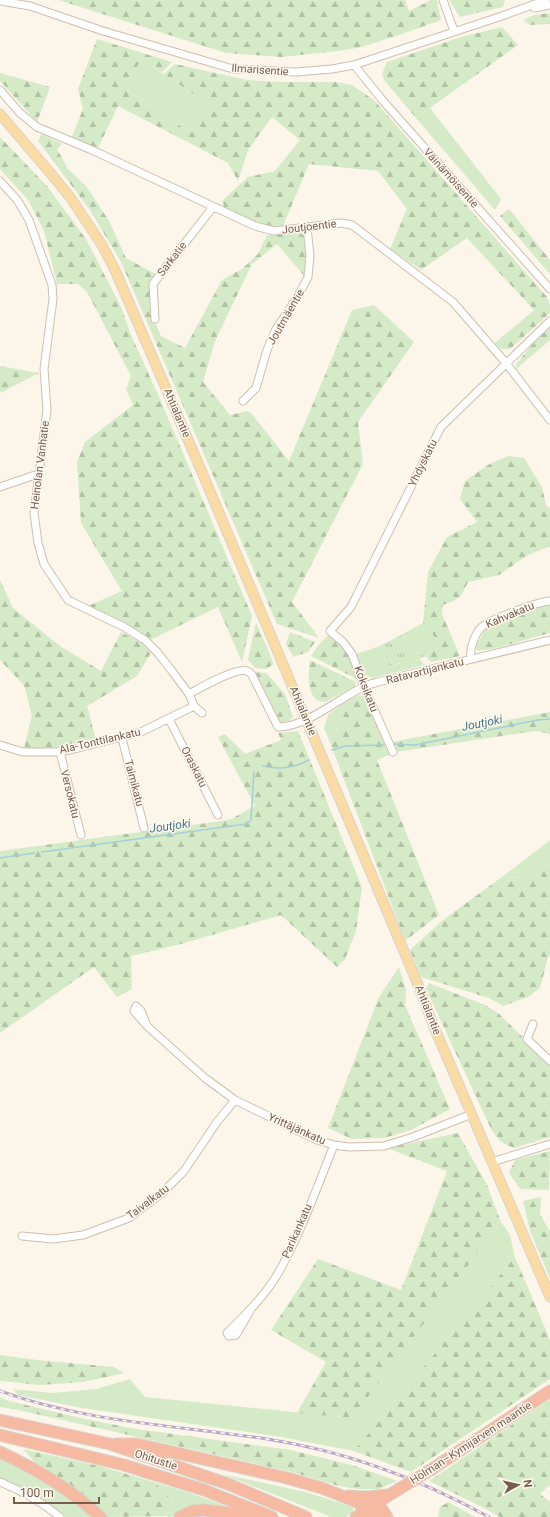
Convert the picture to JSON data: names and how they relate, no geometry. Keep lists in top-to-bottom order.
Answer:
{
  "streets": {
    "highway": ["Holman–Kymijärven maantie", "Ohitustie"],
    "main road": ["Ahtialantie"],
    "street": [
      "Ilmarisentie",
      "Väinämöisentie",
      "Joutjoentie",
      "Sarkatie",
      "Joutmäentie",
      "Yhdyskatu",
      "Heinolan Vanhatie",
      "Kahvakatu",
      "Ratavartijankatu",
      "Koksikatu",
      "Ala-Tonttilankatu",
      "Oraskatu",
      "Taimikatu",
      "Versokatu",
      "Yrittäjänkatu",
      "Taivalkatu",
      "Parikankatu"
    ]
  },
  "crossings": [
    ["Ilmarisentie", "Väinämöisentie"],
    ["Joutjoentie", "Sarkatie"],
    ["Joutjoentie", "Joutmäentie"],
    ["Joutjoentie", "Yhdyskatu"],
    ["Ahtialantie", "Ratavartijankatu"],
    ["Ahtialantie", "Yrittäjänkatu"],
    ["Yhdyskatu", "Koksikatu"],
    ["Heinolan Vanhatie", "Ratavartijankatu"],
    ["Heinolan Vanhatie", "Ala-Tonttilankatu"],
    ["Kahvakatu", "Ratavartijankatu"],
    ["Ratavartijankatu", "Koksikatu"],
    ["Ala-Tonttilankatu", "Oraskatu"],
    ["Ala-Tonttilankatu", "Taimikatu"],
    ["Ala-Tonttilankatu", "Versokatu"],
    ["Yrittäjänkatu", "Taivalkatu"],
    ["Yrittäjänkatu", "Parikankatu"]
  ],
  "water": ["Joutjoki"],
  "scale_bar": "100 m",
  "north": "right"
}
